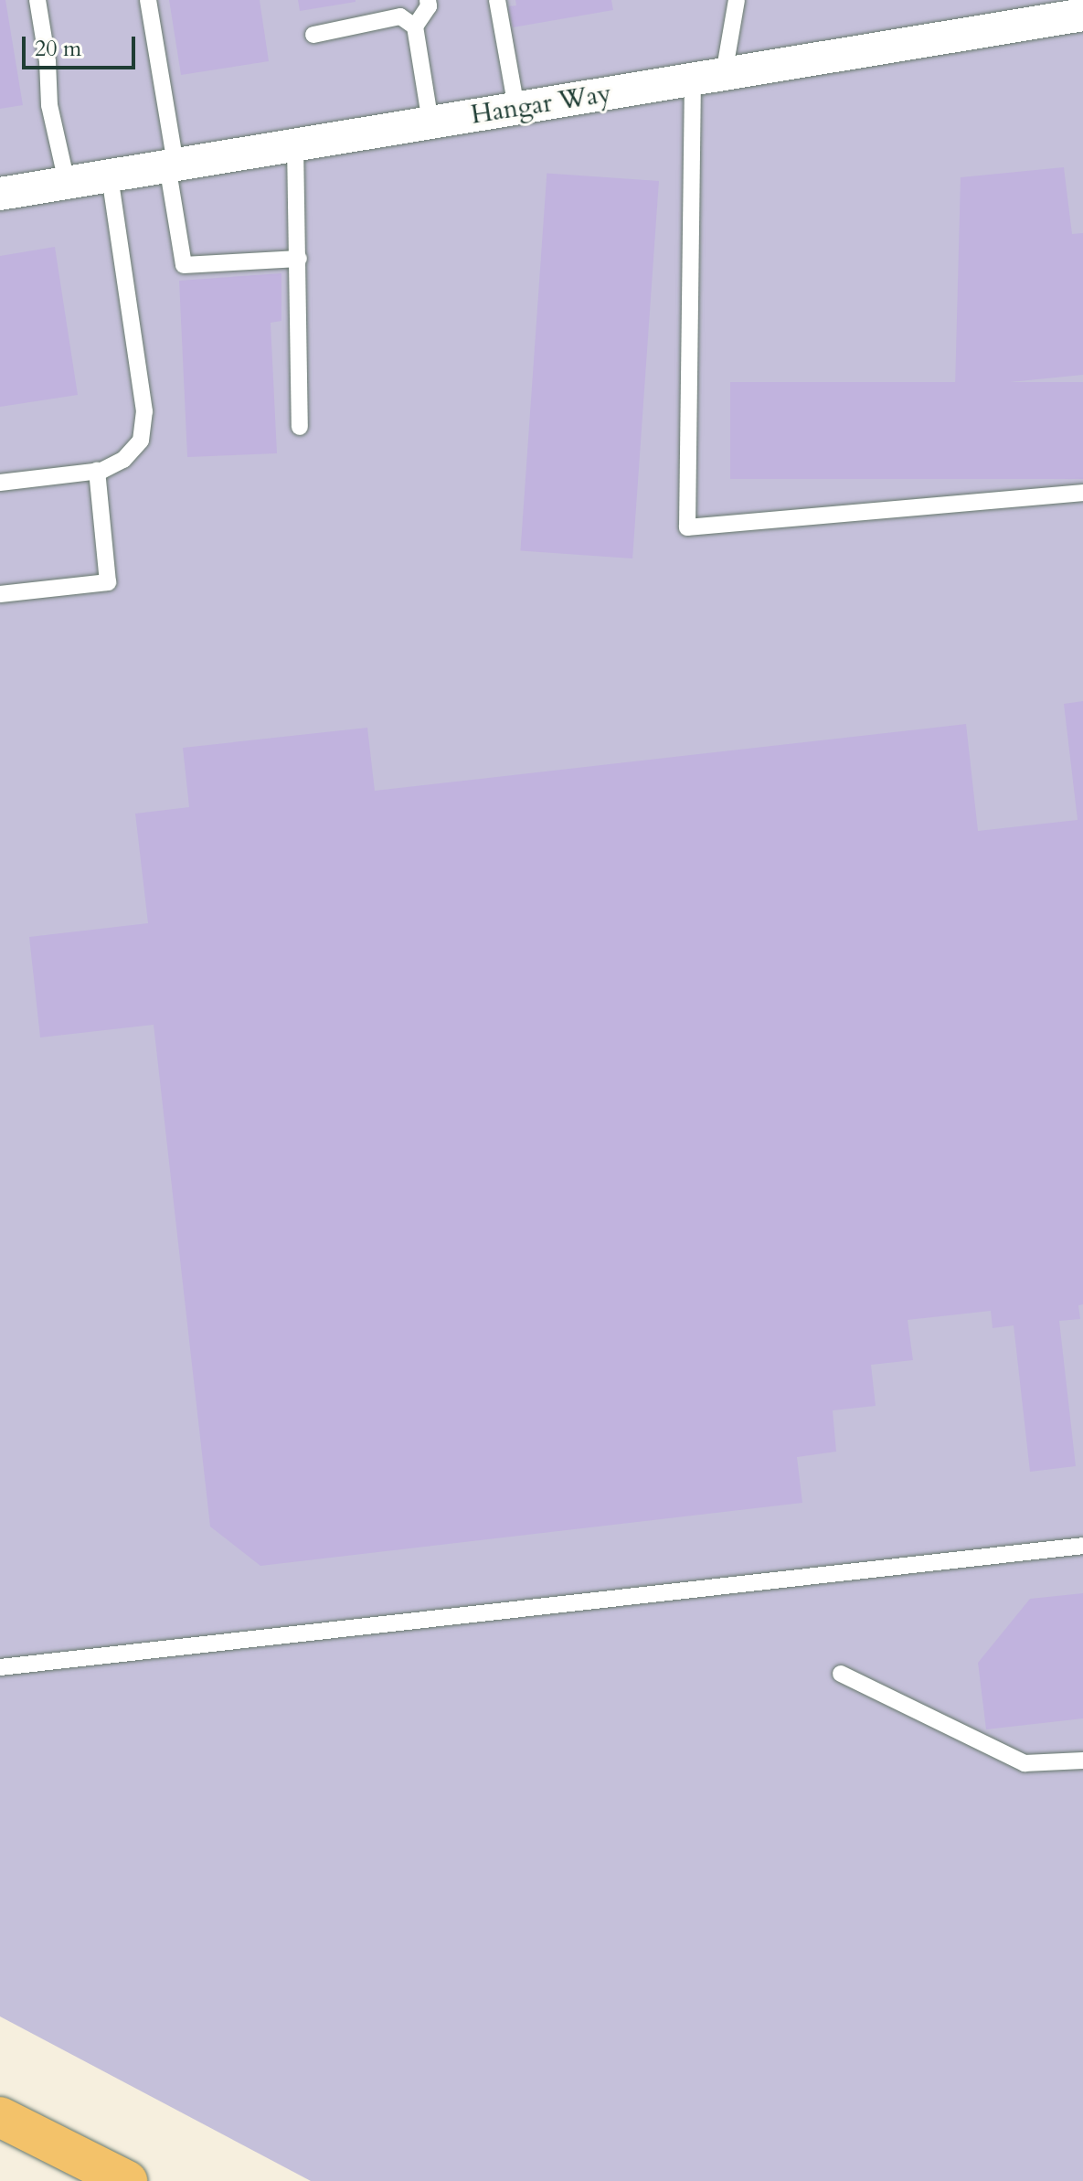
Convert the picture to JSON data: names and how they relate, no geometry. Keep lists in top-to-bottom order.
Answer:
{
  "streets": {
    "street": ["Hangar Way"]
  },
  "scale_bar": "20 m"
}
